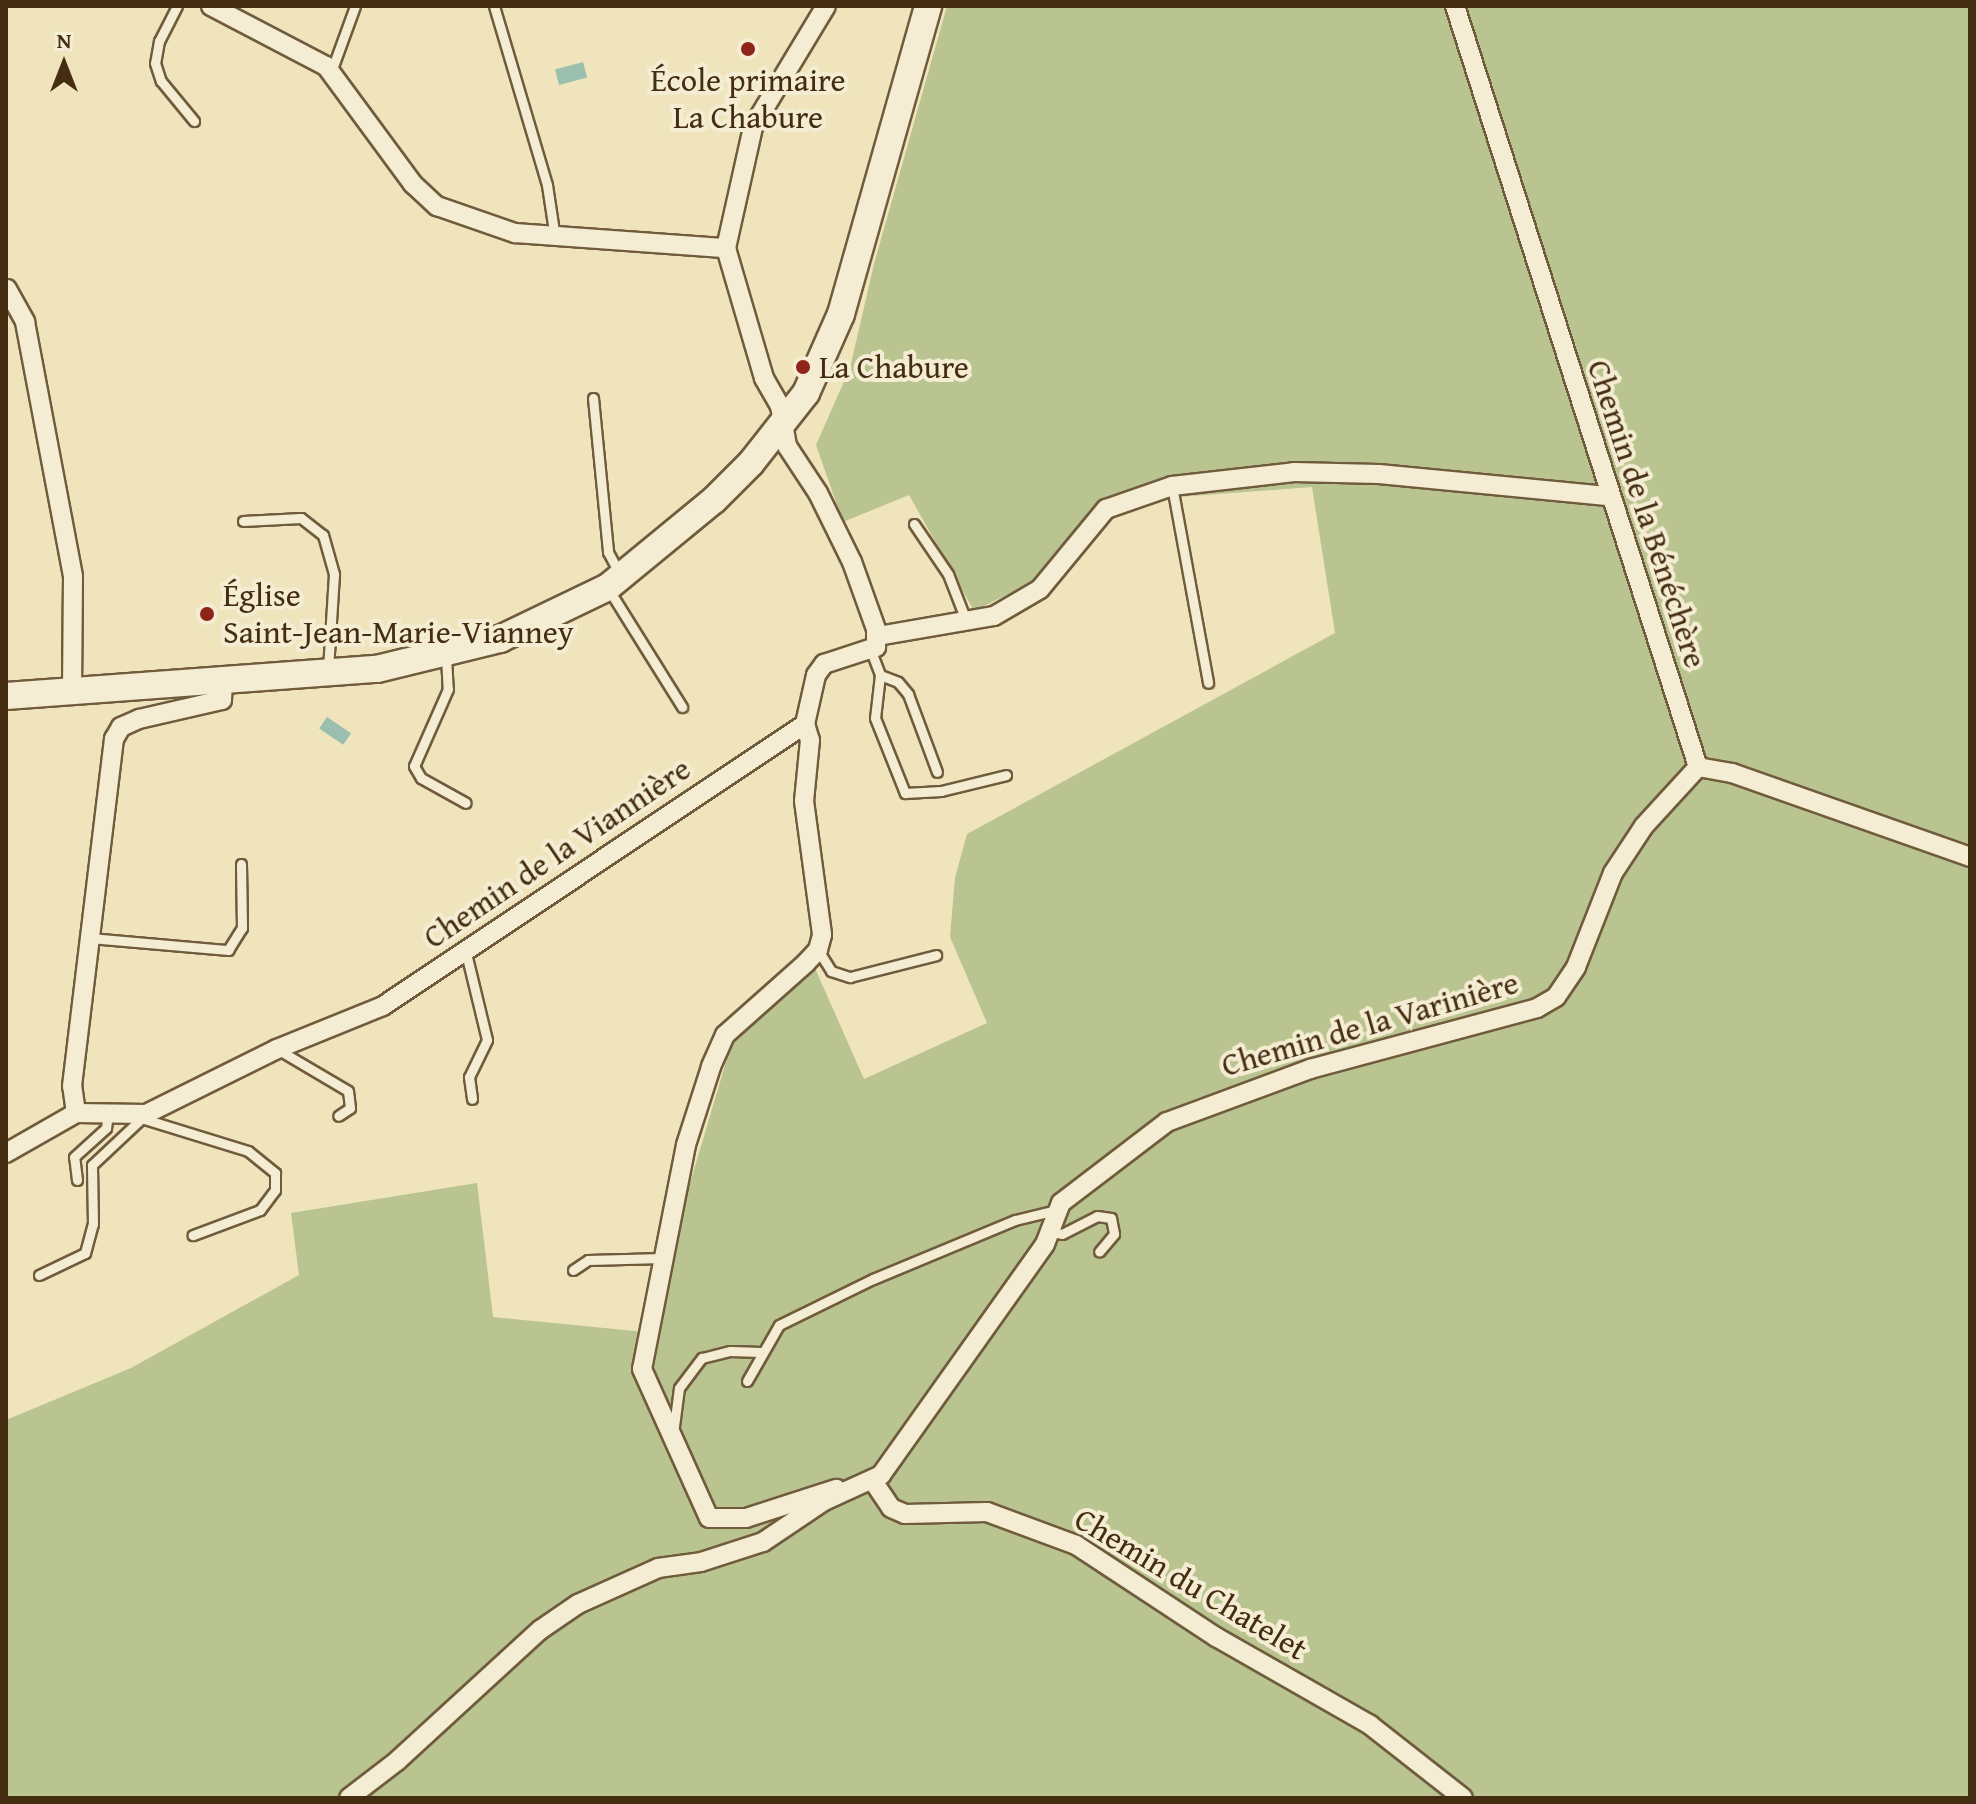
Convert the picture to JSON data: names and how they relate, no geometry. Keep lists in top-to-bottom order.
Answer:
{
  "streets": {
    "street": [
      "Chemin de la Bénéchère",
      "Chemin de la Viannière",
      "Chemin de la Varinière",
      "Chemin du Chatelet"
    ]
  },
  "crossings": [
    ["Chemin de la Bénéchère", "Chemin de la Varinière"]
  ],
  "places": ["École primaire La Chabure", "La Chabure", "Église Saint-Jean-Marie-Vianney"],
  "north": "top"
}
